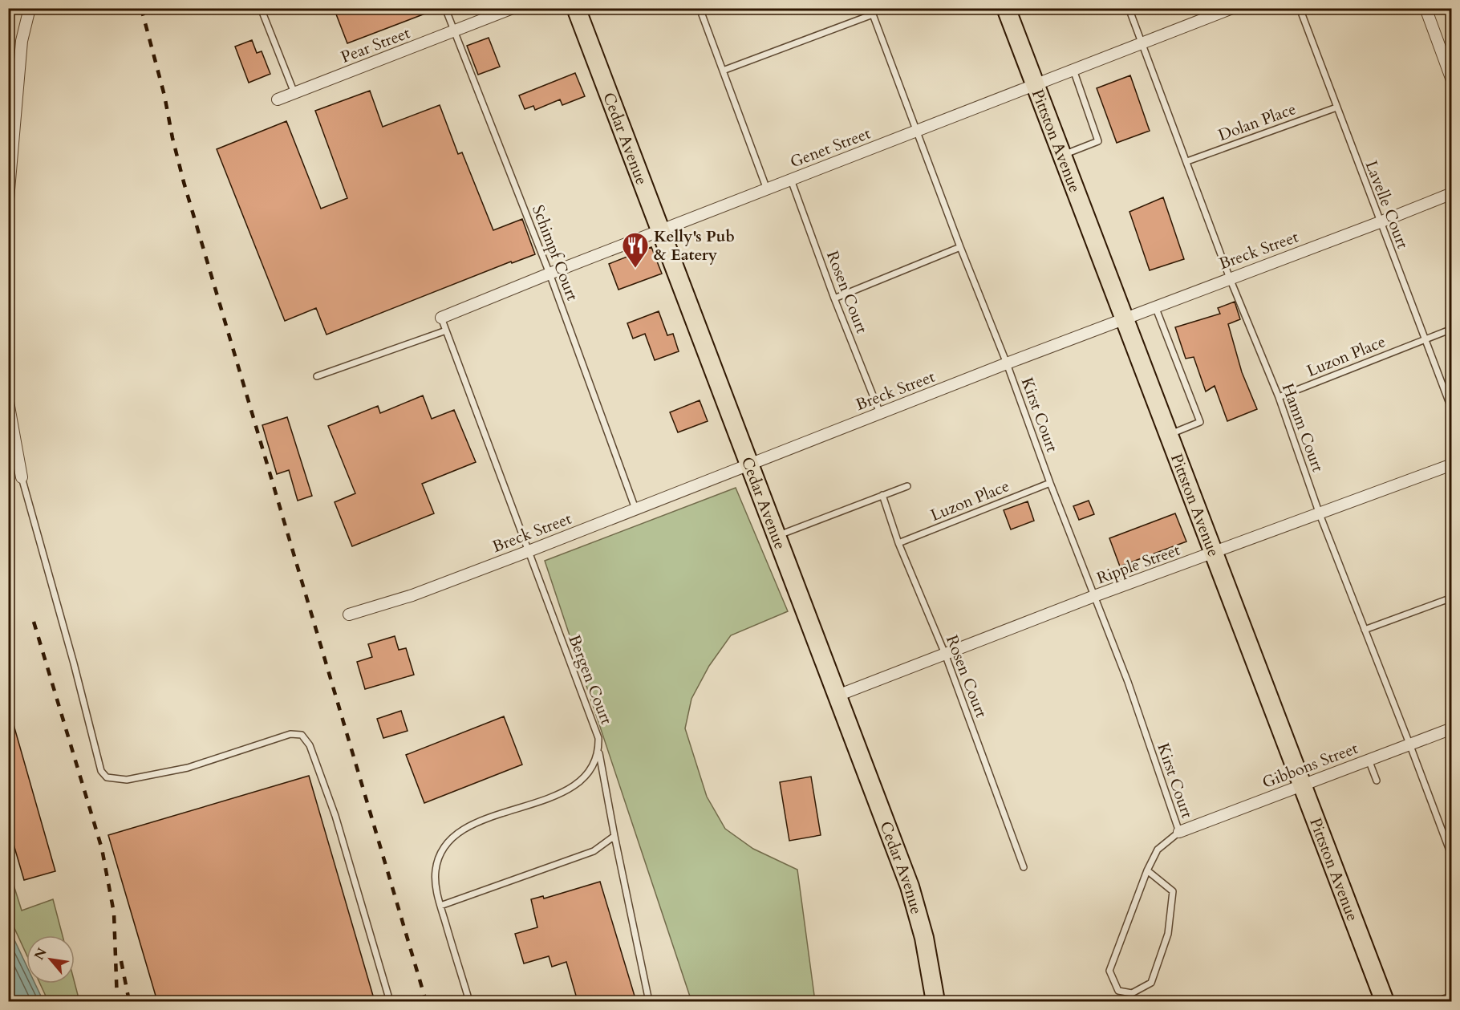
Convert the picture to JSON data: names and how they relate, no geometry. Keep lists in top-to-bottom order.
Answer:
{
  "streets": {
    "main road": ["Cedar Avenue", "Pittston Avenue"],
    "street": [
      "Pear Street",
      "Genet Street",
      "Breck Street",
      "Ripple Street",
      "Gibbons Street"
    ],
    "lane": [
      "Dolan Place",
      "Lavelle Court",
      "Schimpf Court",
      "Rosen Court",
      "Luzon Place",
      "Kirst Court",
      "Hamm Court",
      "Bergen Court"
    ]
  },
  "crossings": [
    ["Pear Street", "Schimpf Court"],
    ["Dolan Place", "Lavelle Court"],
    ["Dolan Place", "Hamm Court"],
    ["Cedar Avenue", "Genet Street"],
    ["Cedar Avenue", "Breck Street"],
    ["Cedar Avenue", "Ripple Street"],
    ["Pittston Avenue", "Genet Street"],
    ["Pittston Avenue", "Breck Street"],
    ["Pittston Avenue", "Ripple Street"],
    ["Pittston Avenue", "Gibbons Street"],
    ["Genet Street", "Schimpf Court"],
    ["Genet Street", "Rosen Court"],
    ["Genet Street", "Kirst Court"],
    ["Genet Street", "Hamm Court"],
    ["Genet Street", "Bergen Court"],
    ["Lavelle Court", "Breck Street"],
    ["Lavelle Court", "Luzon Place"],
    ["Breck Street", "Schimpf Court"],
    ["Breck Street", "Rosen Court"],
    ["Breck Street", "Kirst Court"],
    ["Breck Street", "Hamm Court"],
    ["Breck Street", "Bergen Court"],
    ["Rosen Court", "Luzon Place"],
    ["Rosen Court", "Ripple Street"],
    ["Luzon Place", "Kirst Court"],
    ["Luzon Place", "Hamm Court"],
    ["Kirst Court", "Ripple Street"],
    ["Kirst Court", "Gibbons Street"],
    ["Hamm Court", "Ripple Street"],
    ["Hamm Court", "Gibbons Street"]
  ],
  "places": {
    "restaurant": ["Kelly's Pub & Eatery"]
  },
  "north": "top left"
}
